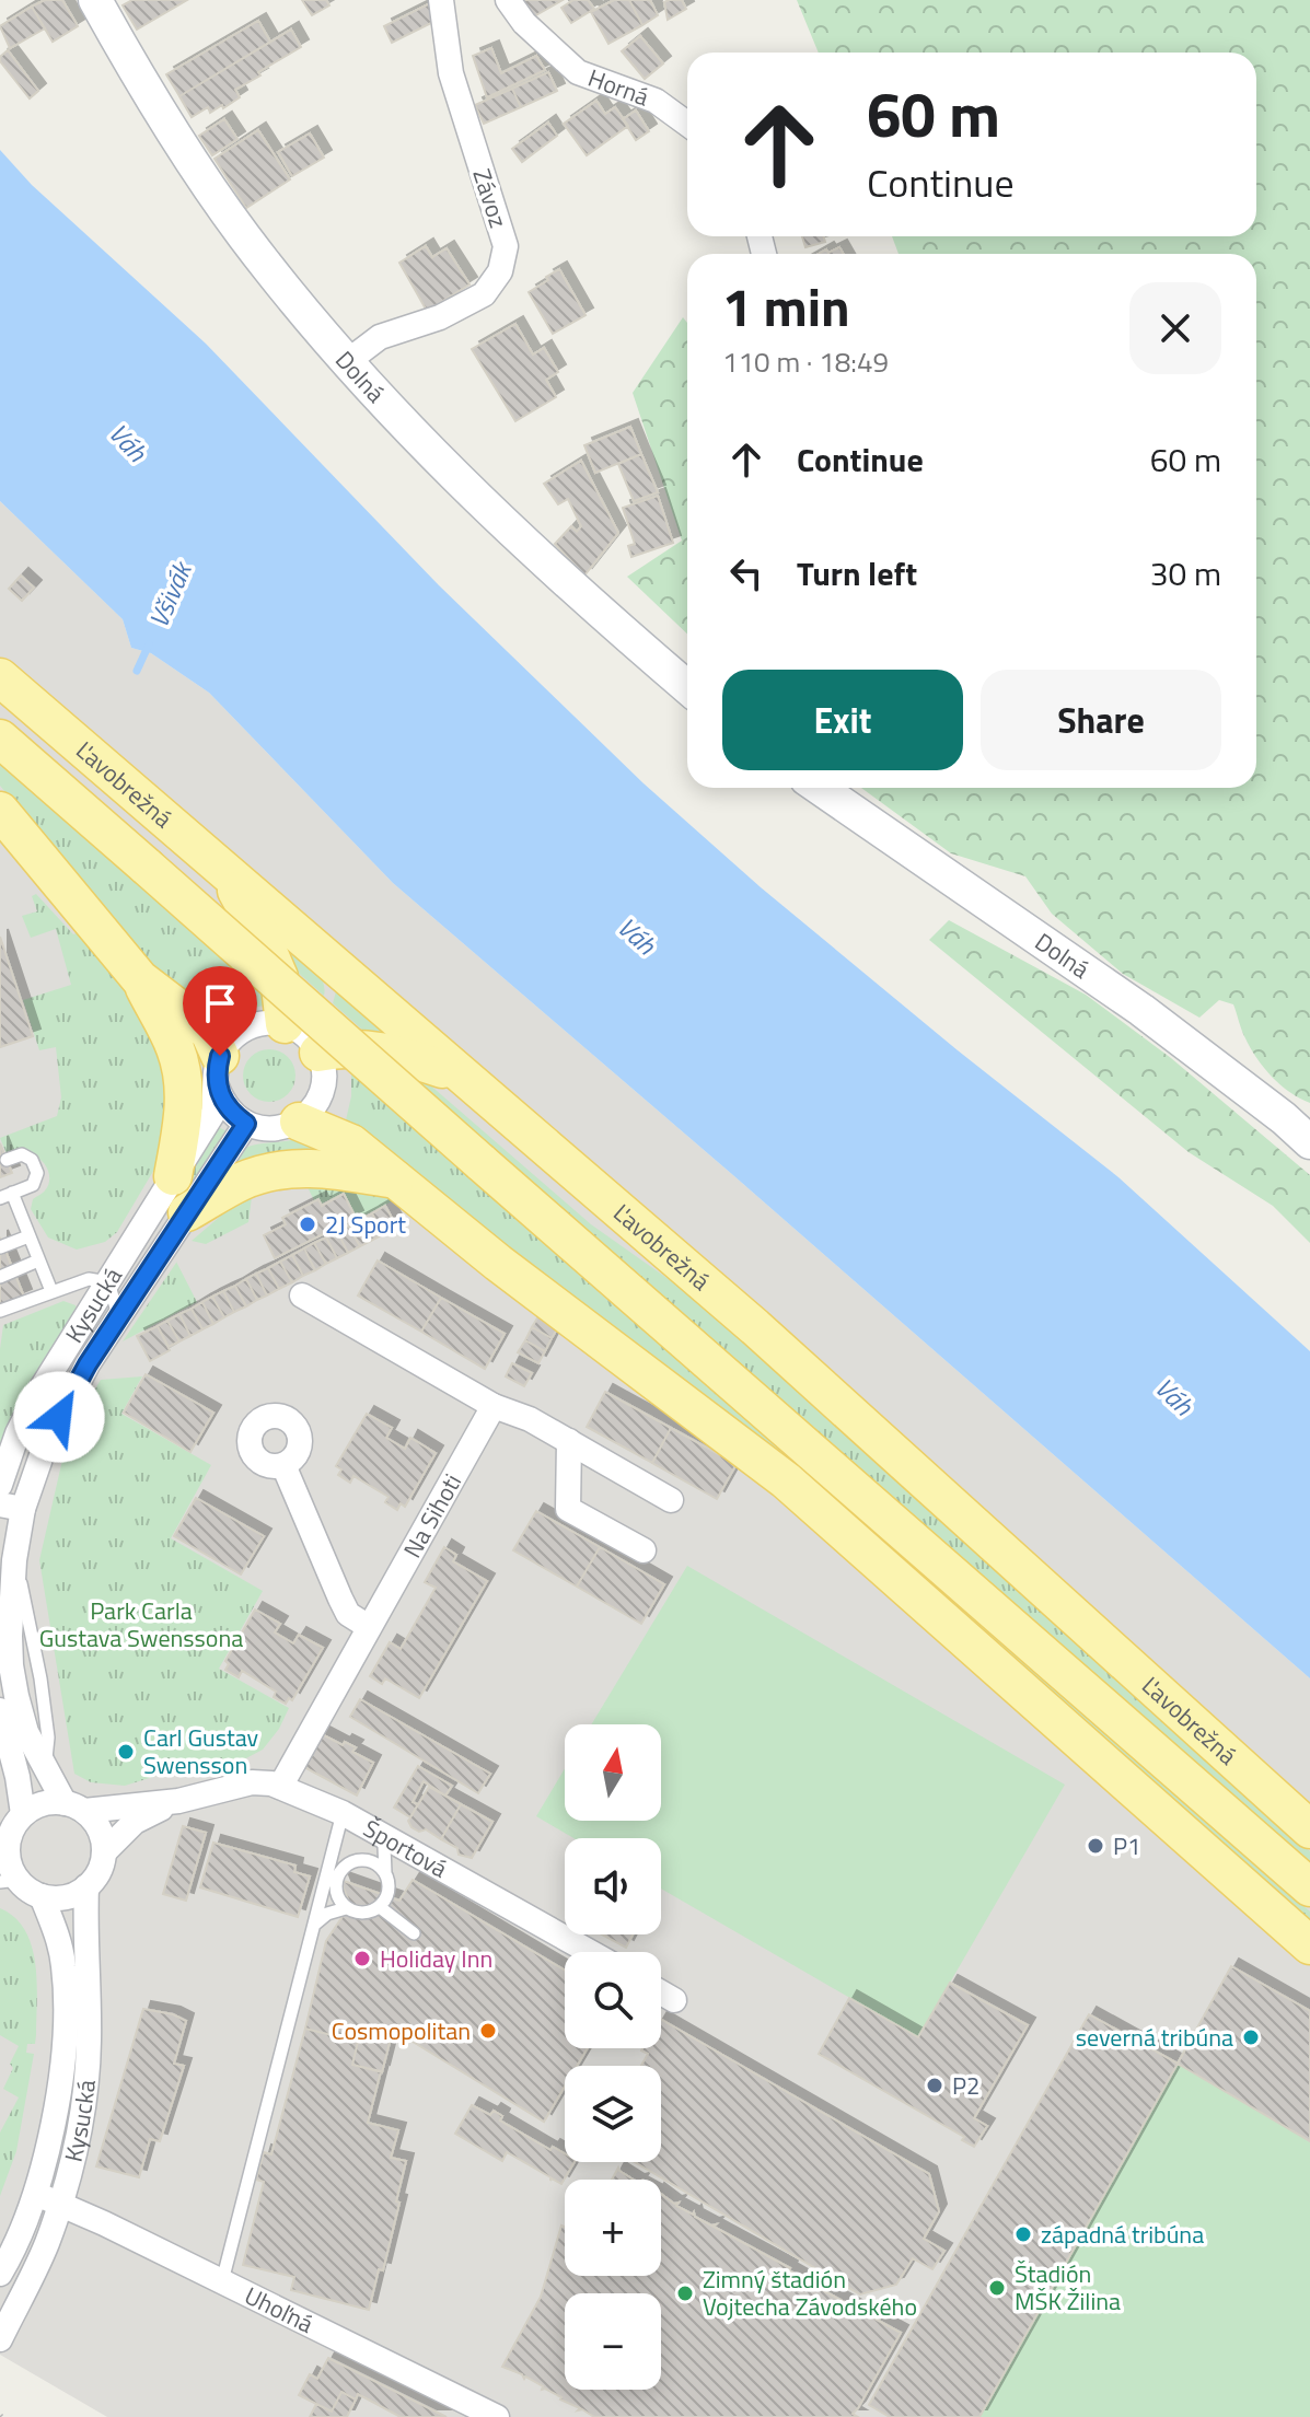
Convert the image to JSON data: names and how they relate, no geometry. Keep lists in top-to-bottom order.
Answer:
{
  "streets": {
    "main road": ["Dolná", "Ľavobrežná"],
    "street": [
      "Horná",
      "Závoz",
      "Kysucká",
      "Na Sihoti",
      "Športová",
      "Uhoľná"
    ]
  },
  "crossings": [
    ["Závoz", "Dolná"],
    ["Kysucká", "Športová"],
    ["Kysucká", "Uhoľná"],
    ["Na Sihoti", "Športová"]
  ],
  "water": ["Váh", "Všivák"],
  "parks": ["Park Carla Gustava Swenssona"],
  "places": [
    "2J Sport",
    "Carl Gustav Swensson",
    "P1",
    "Holiday Inn",
    "Cosmopolitan",
    "severná tribúna",
    "P2",
    "západná tribúna",
    "Štadión MŠK Žilina",
    "Zimný štadión Vojtecha Závodského"
  ],
  "north": "top",
  "page": {
    "turn": ["60 m", "Continue"],
    "heading": ["1 min", "110 m · 18:49"],
    "list": [
      {
        "name": "Continue",
        "value": "60 m"
      },
      {
        "name": "Turn left",
        "value": "30 m"
      }
    ],
    "buttons": ["Exit", "Share"],
    "map_buttons": ["+", "−"]
  }
}
